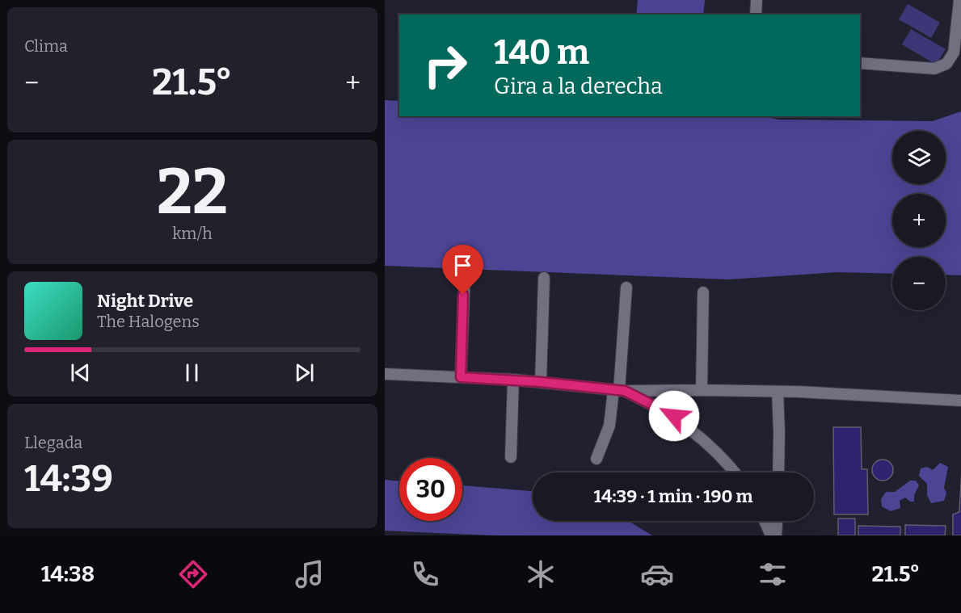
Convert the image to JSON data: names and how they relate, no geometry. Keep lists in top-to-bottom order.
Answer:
{
  "page": {
    "tile": [
      "Clima",
      ["22", "km/h"],
      ["Llegada", "14:39"]
    ],
    "turn": ["140 m", "Gira a la derecha"],
    "heat": ["−", "21.5°", "+"],
    "map_buttons": ["+", "−"],
    "song": ["Night Drive", "The Halogens"],
    "limit": "30",
    "trip": "14:39 · 1 min · 190 m",
    "tabs": ["14:38", "21.5°"]
  }
}
